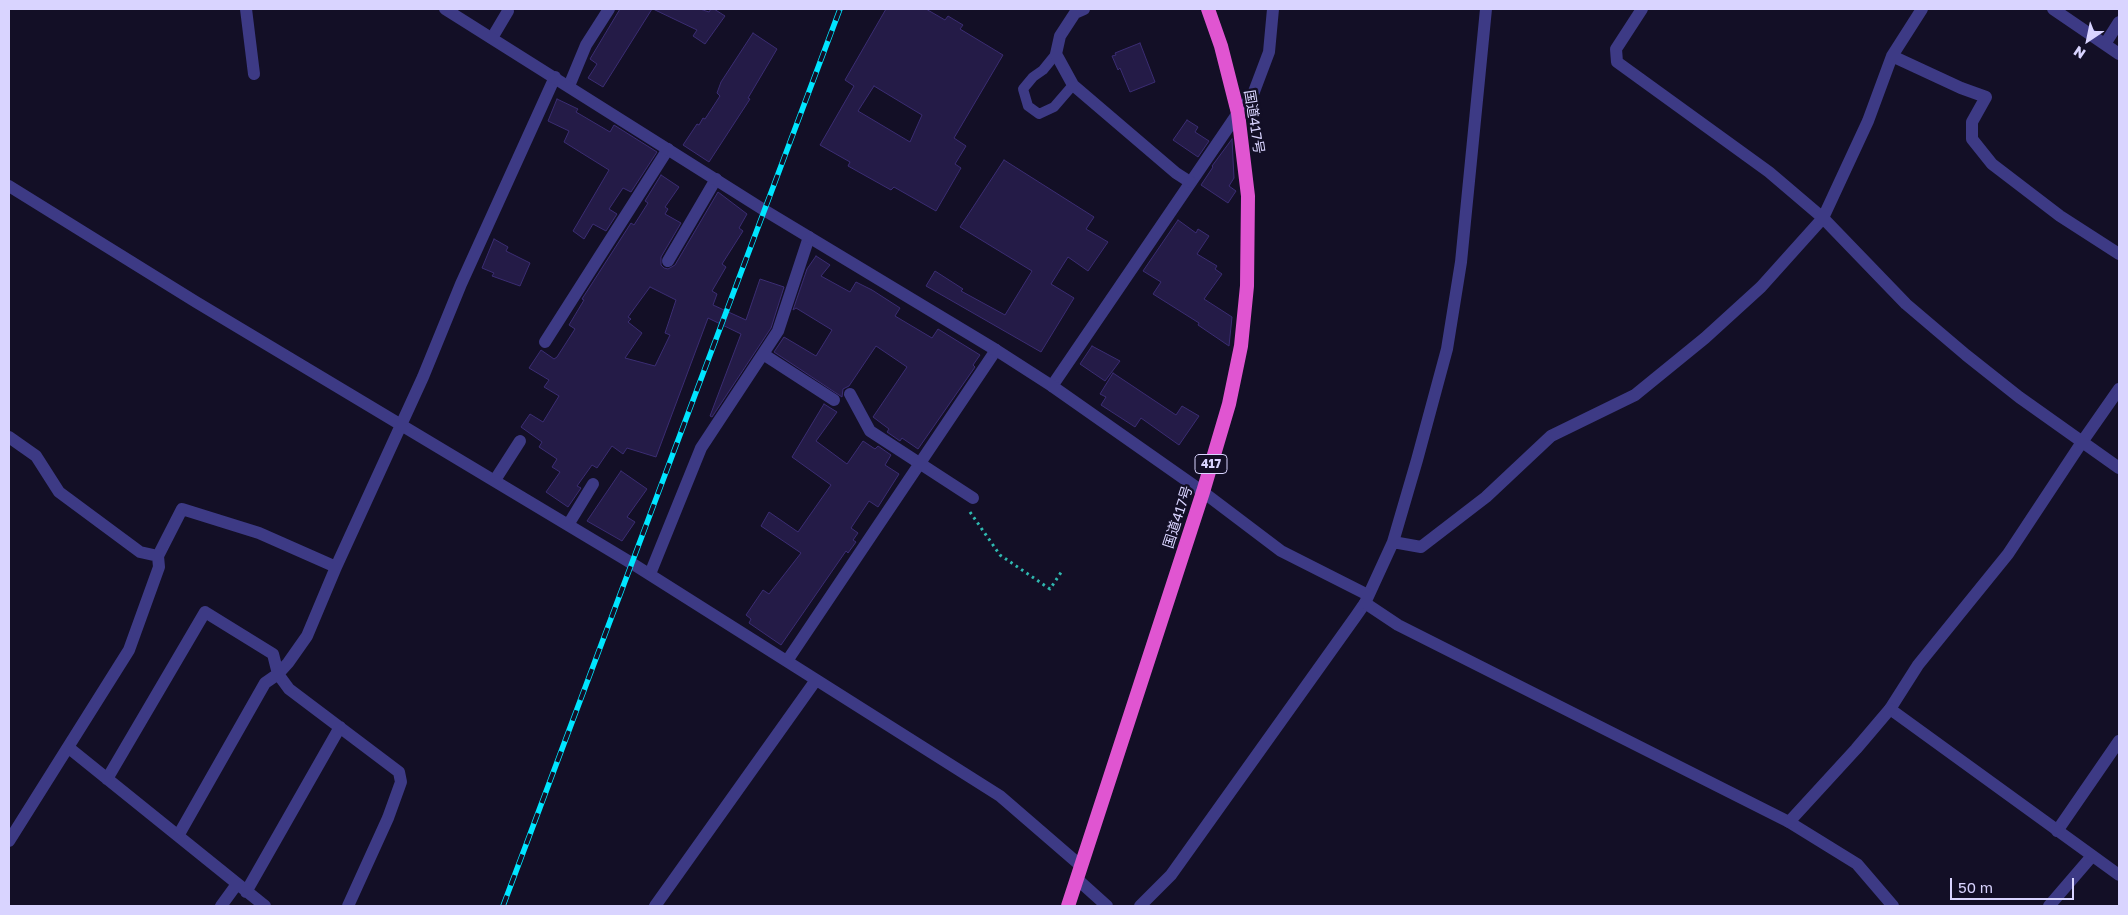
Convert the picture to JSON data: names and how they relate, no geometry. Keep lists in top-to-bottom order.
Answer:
{
  "streets": {
    "highway": ["国道417号", "417"]
  },
  "scale_bar": "50 m",
  "north": "bottom left"
}
